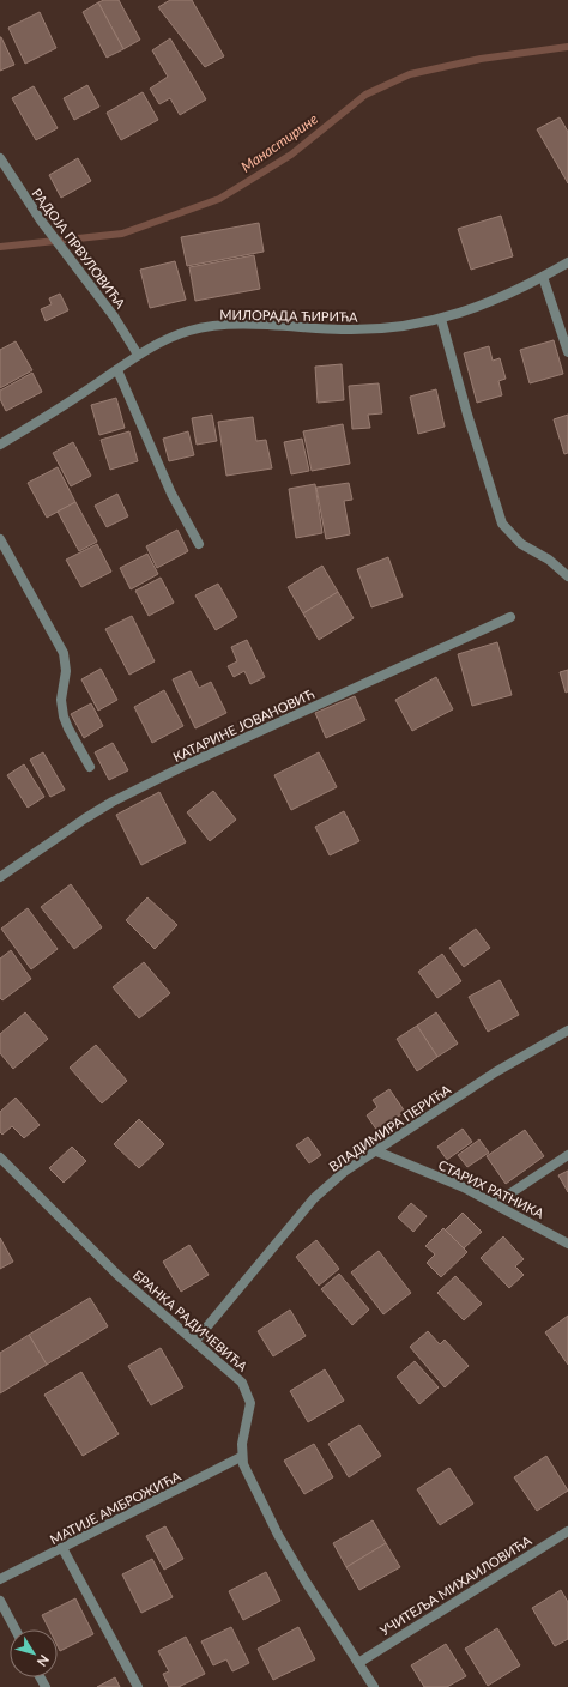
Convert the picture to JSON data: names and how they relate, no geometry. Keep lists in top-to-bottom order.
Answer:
{
  "streets": {
    "street": [
      "РАДОЈА ПРВУЛОВИЋА",
      "МИЛОРАДА ЋИРИЋА",
      "КАТАРИНЕ ЈОВАНОВИЋ",
      "ВЛАДИМИРА ПЕРИЋА",
      "СТАРИХ РАТНИКА",
      "БРАНКА РАДИЧЕВИЋА",
      "МАТИЈЕ АМБРОЖИЋА",
      "УЧИТЕЉА МИХАИЛОВИЋА"
    ]
  },
  "crossings": [
    ["РАДОЈА ПРВУЛОВИЋА", "МИЛОРАДА ЋИРИЋА"],
    ["ВЛАДИМИРА ПЕРИЋА", "СТАРИХ РАТНИКА"],
    ["ВЛАДИМИРА ПЕРИЋА", "БРАНКА РАДИЧЕВИЋА"],
    ["БРАНКА РАДИЧЕВИЋА", "МАТИЈЕ АМБРОЖИЋА"]
  ],
  "water": ["Манастирине"],
  "north": "bottom right"
}
